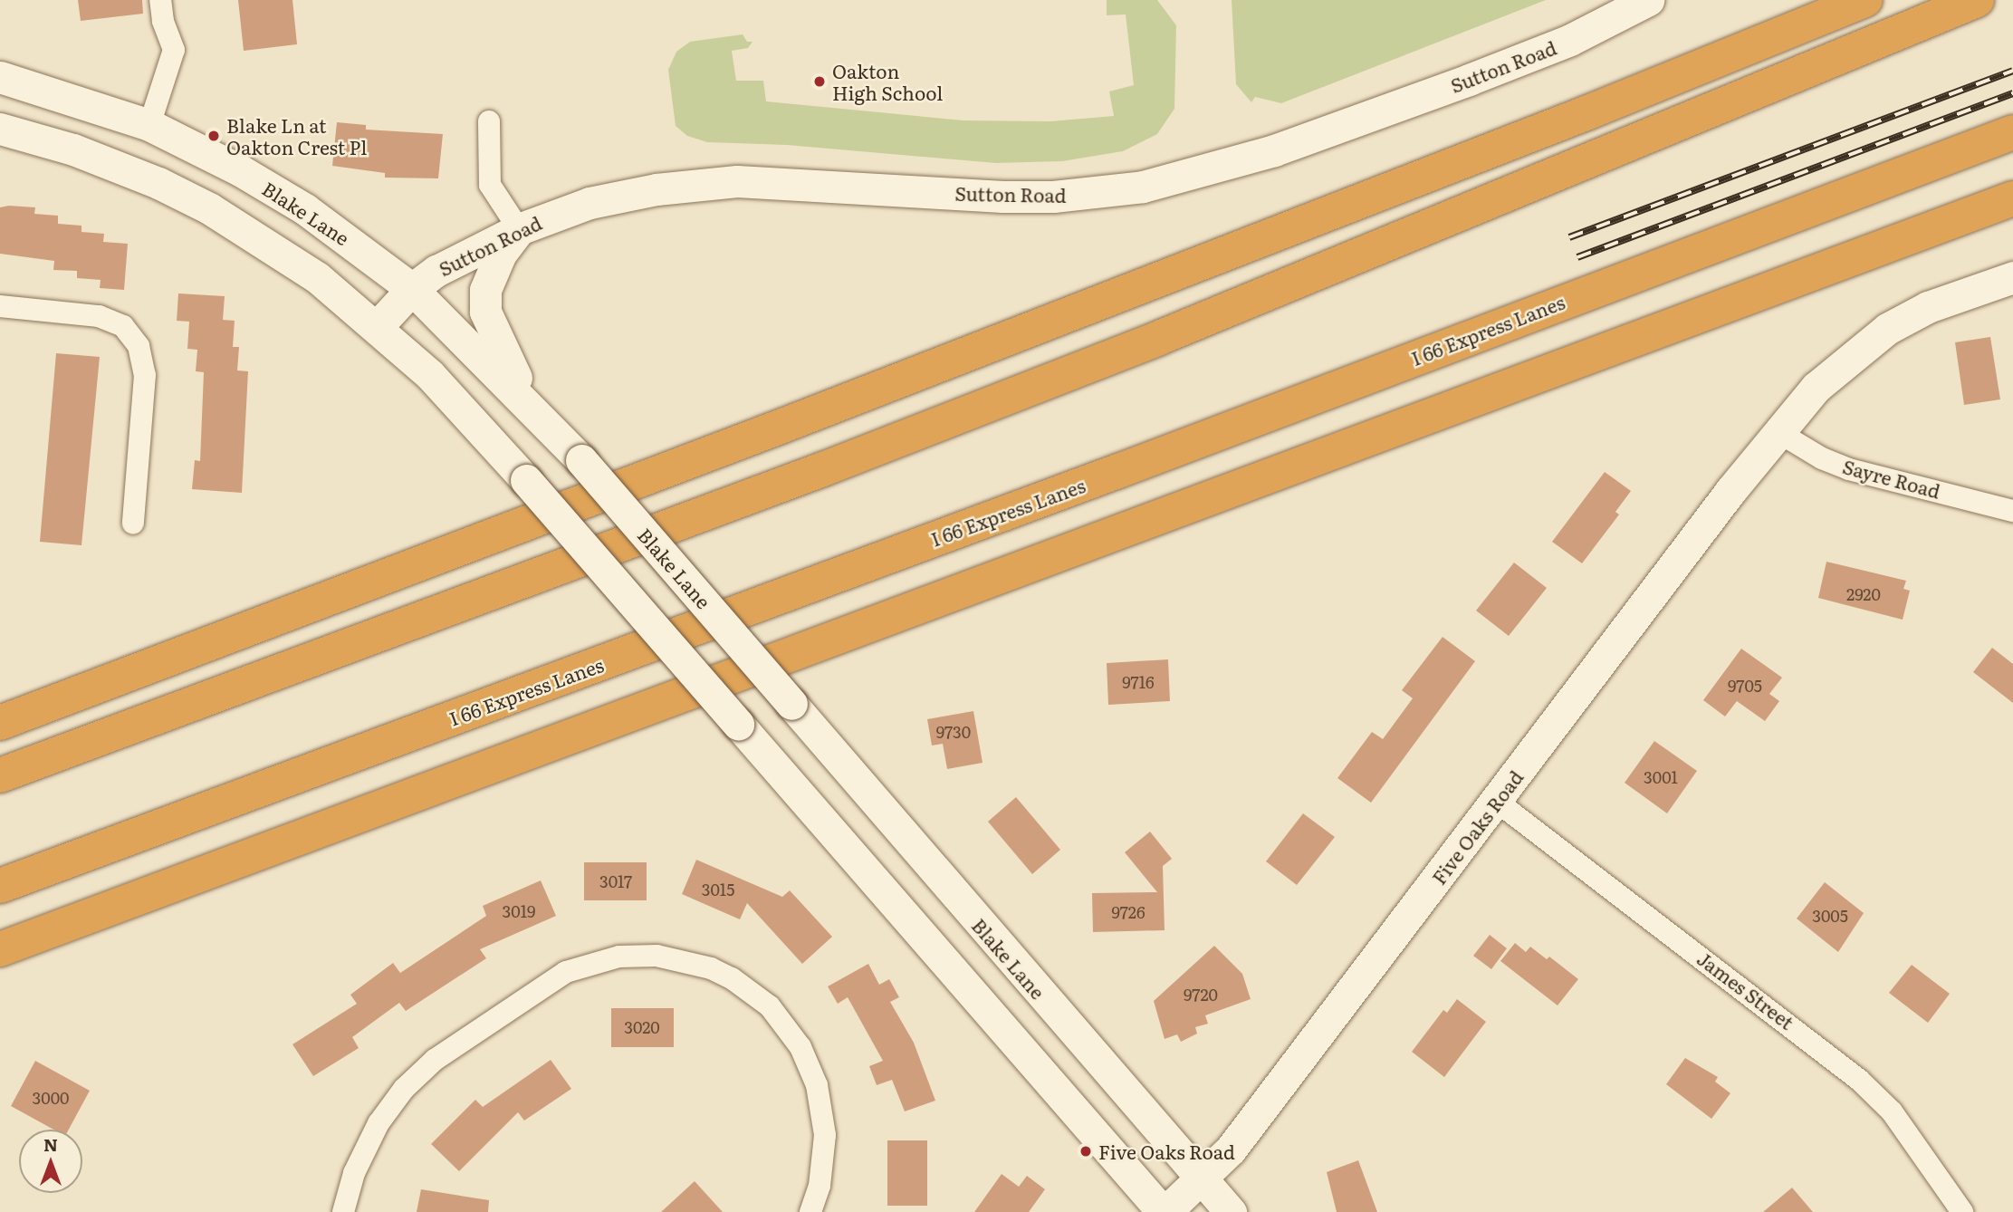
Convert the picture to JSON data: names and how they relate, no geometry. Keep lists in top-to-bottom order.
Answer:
{
  "streets": {
    "highway": ["I 66 Express Lanes"],
    "main road": ["Sutton Road", "Blake Lane", "Five Oaks Road"],
    "street": ["Sayre Road", "James Street"]
  },
  "crossings": [
    ["Sutton Road", "Blake Lane"],
    ["Blake Lane", "Five Oaks Road"],
    ["Sayre Road", "Five Oaks Road"],
    ["Five Oaks Road", "James Street"]
  ],
  "places": ["Oakton High School", "Blake Ln at Oakton Crest Pl", "Five Oaks Road"],
  "house_numbers": [
    "2920",
    "9716",
    "9705",
    "9730",
    "3001",
    "3017",
    "3015",
    "3019",
    "9726",
    "3005",
    "9720",
    "3020",
    "3000"
  ],
  "north": "top"
}
